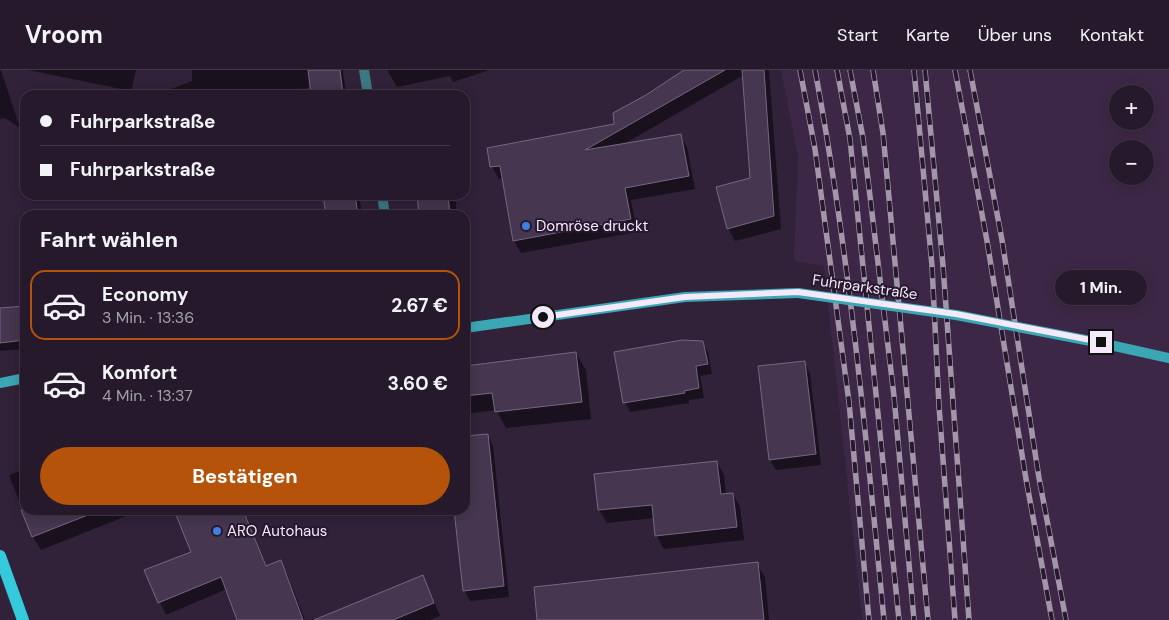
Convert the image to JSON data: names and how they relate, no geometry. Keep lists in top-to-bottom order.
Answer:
{
  "streets": {
    "main road": ["Fuhrparkstraße"]
  },
  "places": ["Domröse druckt", "ARO Autohaus"],
  "page": {
    "header": "Vroom",
    "nav": [
      "Start",
      "Karte",
      "Über uns",
      "Kontakt"
    ],
    "map_buttons": ["+", "−"],
    "banner": ["Fuhrparkstraße", "Fuhrparkstraße"],
    "heading": "Fahrt wählen",
    "bubble": "1 Min.",
    "list": [
      {
        "name": "Economy",
        "note": "3 Min. · 13:36",
        "value": "2.67 €"
      },
      {
        "name": "Komfort",
        "note": "4 Min. · 13:37",
        "value": "3.60 €"
      }
    ],
    "buttons": "Bestätigen"
  }
}
